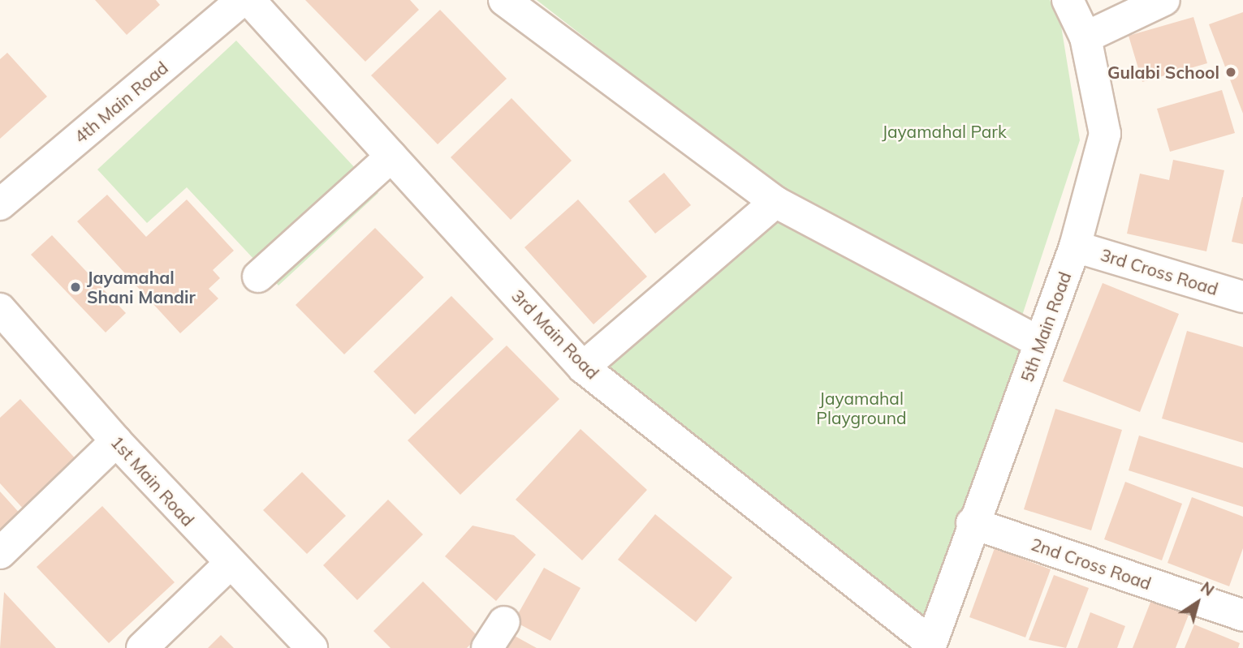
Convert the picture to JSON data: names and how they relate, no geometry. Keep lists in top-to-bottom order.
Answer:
{
  "streets": {
    "street": [
      "4th Main Road",
      "3rd Cross Road",
      "5th Main Road",
      "3rd Main Road",
      "1st Main Road",
      "2nd Cross Road"
    ]
  },
  "crossings": [
    ["3rd Cross Road", "5th Main Road"],
    ["5th Main Road", "3rd Main Road"],
    ["5th Main Road", "2nd Cross Road"]
  ],
  "parks": ["Jayamahal Park", "Jayamahal Playground"],
  "places": ["Gulabi School", "Jayamahal Shani Mandir"],
  "north": "top right"
}
